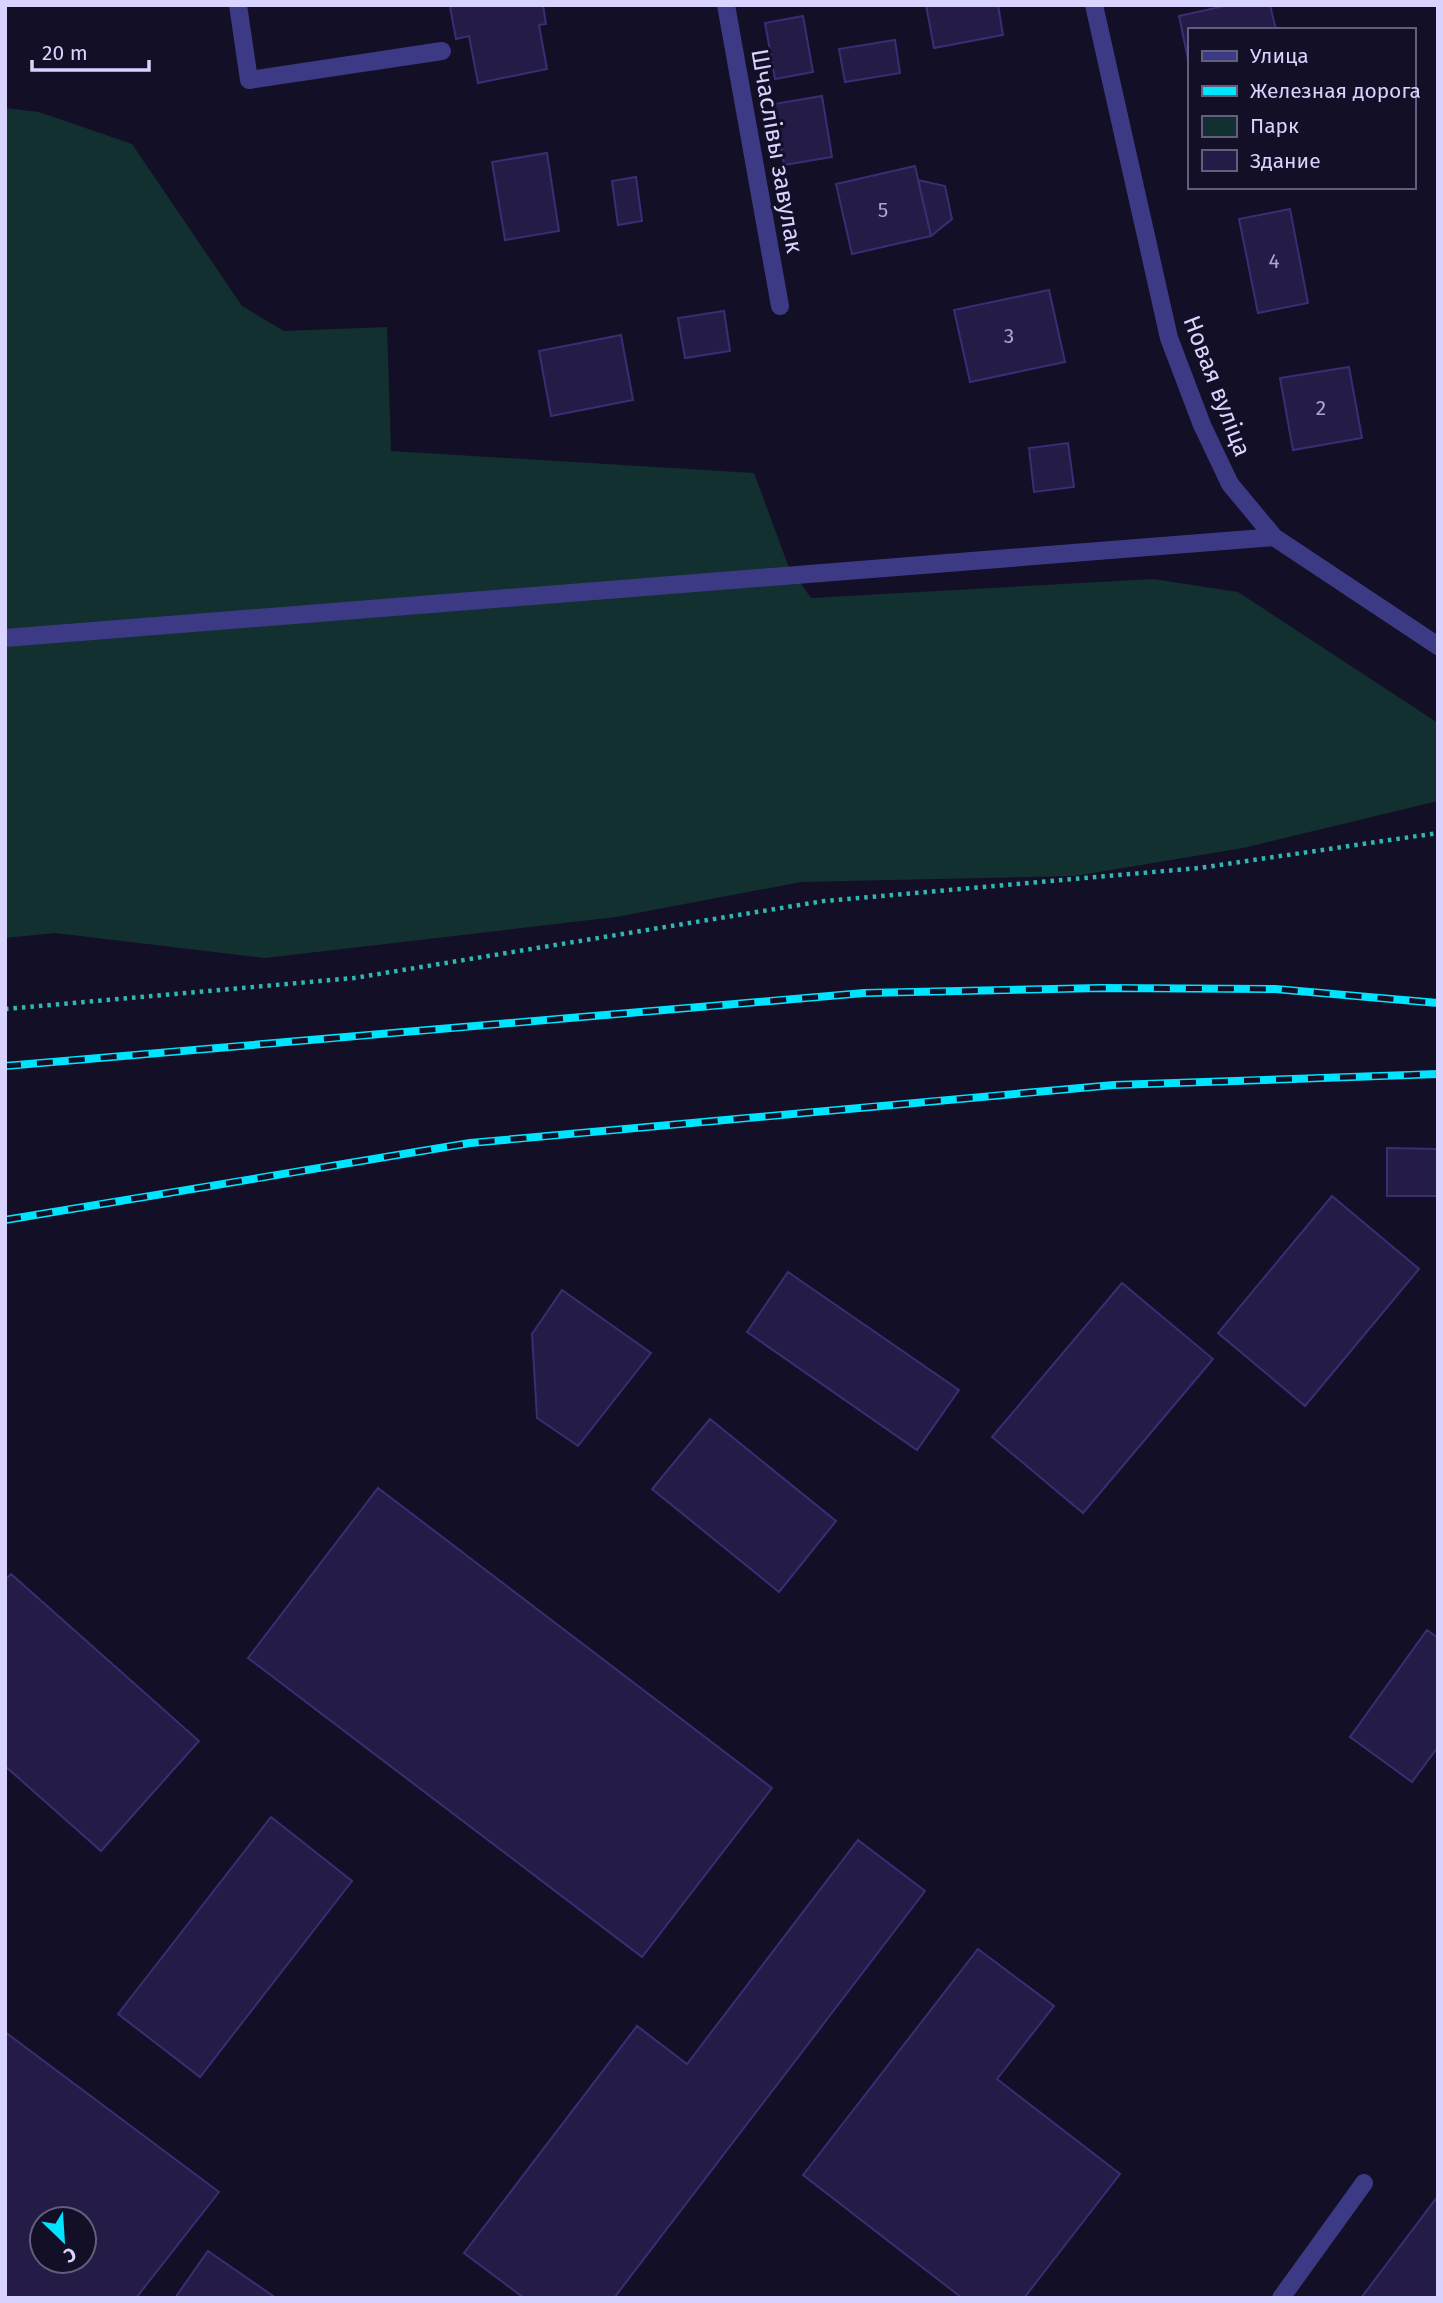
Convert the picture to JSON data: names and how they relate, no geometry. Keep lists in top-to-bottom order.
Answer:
{
  "streets": {
    "street": ["Шчаслівы завулак", "Новая вуліца"]
  },
  "house_numbers": [
    "5",
    "4",
    "3",
    "2"
  ],
  "legend": [
    "Улица",
    "Железная дорога",
    "Парк",
    "Здание"
  ],
  "scale_bar": "20 m",
  "north": "bottom right"
}
